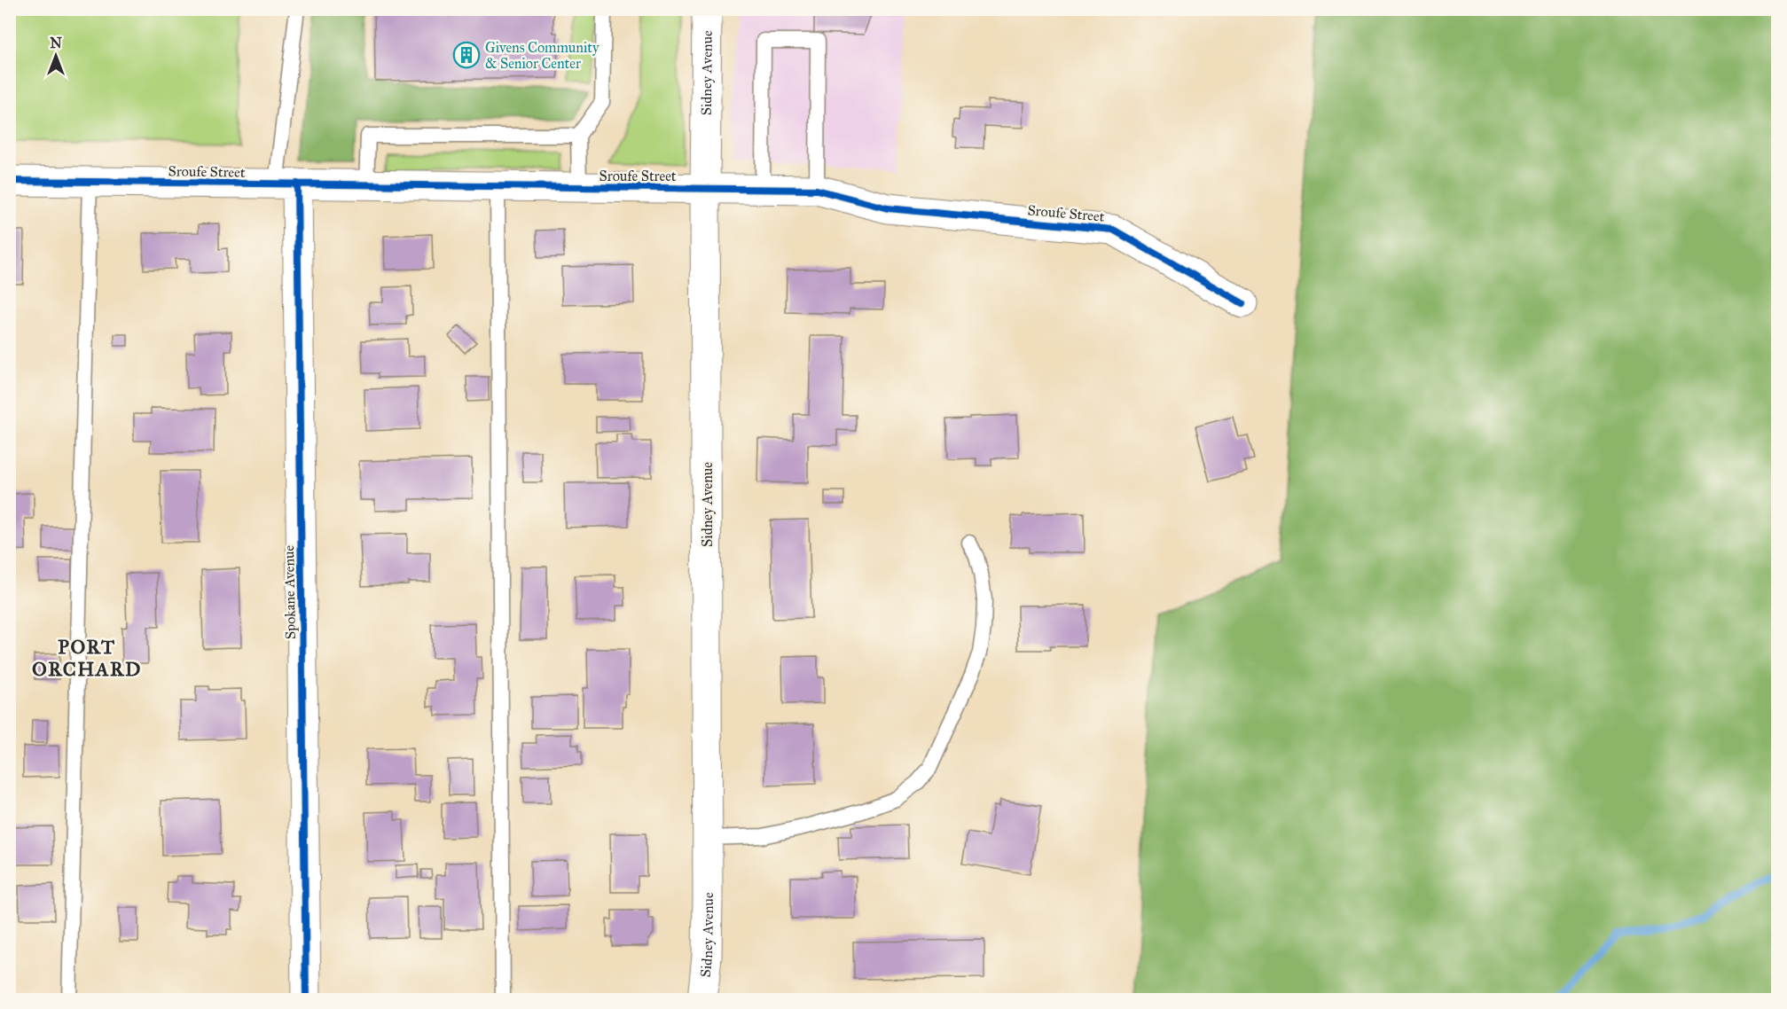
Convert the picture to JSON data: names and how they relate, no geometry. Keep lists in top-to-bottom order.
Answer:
{
  "streets": {
    "street": ["Sidney Avenue", "Sroufe Street", "Spokane Avenue"]
  },
  "crossings": [
    ["Sidney Avenue", "Sroufe Street"],
    ["Sroufe Street", "Spokane Avenue"]
  ],
  "districts": ["PORT ORCHARD"],
  "places": {
    "building": ["Givens Community & Senior Center"]
  },
  "north": "top"
}
